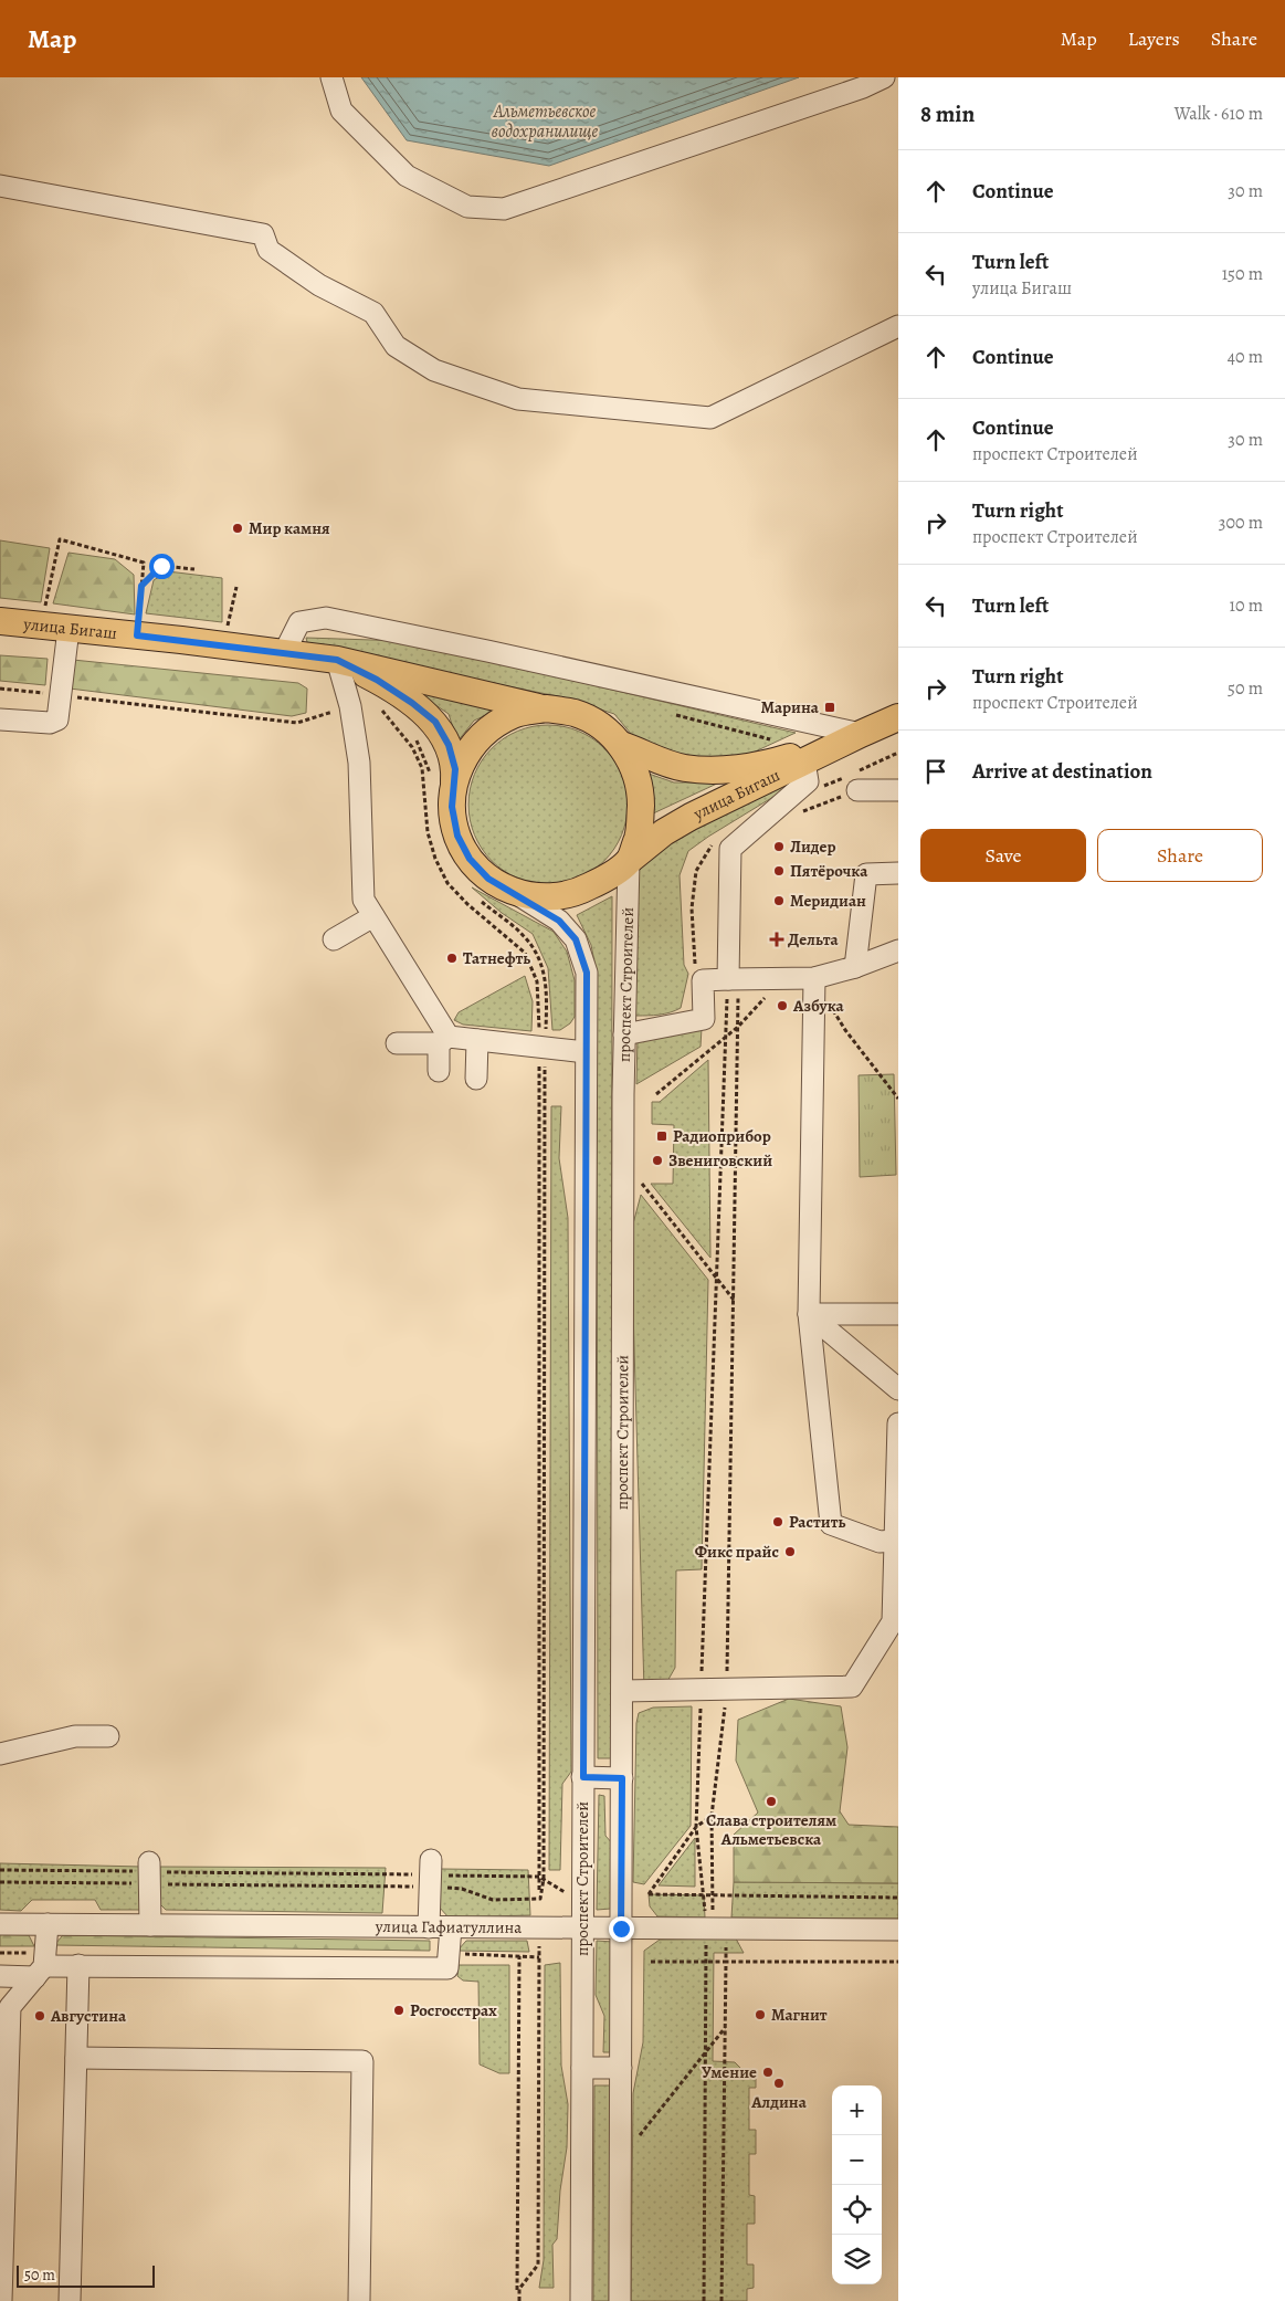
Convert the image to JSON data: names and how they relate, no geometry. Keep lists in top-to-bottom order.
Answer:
{
  "streets": {
    "main road": ["улица Бигаш"],
    "street": ["проспект Строителей", "улица Гафиатуллина"]
  },
  "crossings": [
    ["улица Бигаш", "проспект Строителей"],
    ["проспект Строителей", "улица Гафиатуллина"]
  ],
  "water": ["Альметьевское водохранилище"],
  "places": {
    "other": [
      "Мир камня",
      "Лидер",
      "Пятёрочка",
      "Меридиан",
      "Татнефть",
      "Азбука",
      "Звениговский",
      "Растить",
      "Фикс прайс",
      "Слава строителям Альметьевска",
      "Росгосстрах",
      "Магнит",
      "Августина",
      "Умение",
      "Алдина"
    ],
    "transit": ["Марина", "Радиоприбор"],
    "health": ["Дельта"]
  },
  "scale_bar": "50 m",
  "page": {
    "header": "Map",
    "nav": ["Map", "Layers", "Share"],
    "heading": ["8 min", "Walk · 610 m"],
    "list": [
      ["Continue", "30 m"],
      ["Turn left", "улица Бигаш", "150 m"],
      ["Continue", "40 m"],
      ["Continue", "проспект Строителей", "30 m"],
      ["Turn right", "проспект Строителей", "300 m"],
      ["Turn left", "10 m"],
      ["Turn right", "проспект Строителей", "50 m"],
      "Arrive at destination"
    ],
    "buttons": ["Save", "Share"],
    "map_buttons": ["+", "−"],
    "scale": "50 m"
  }
}
